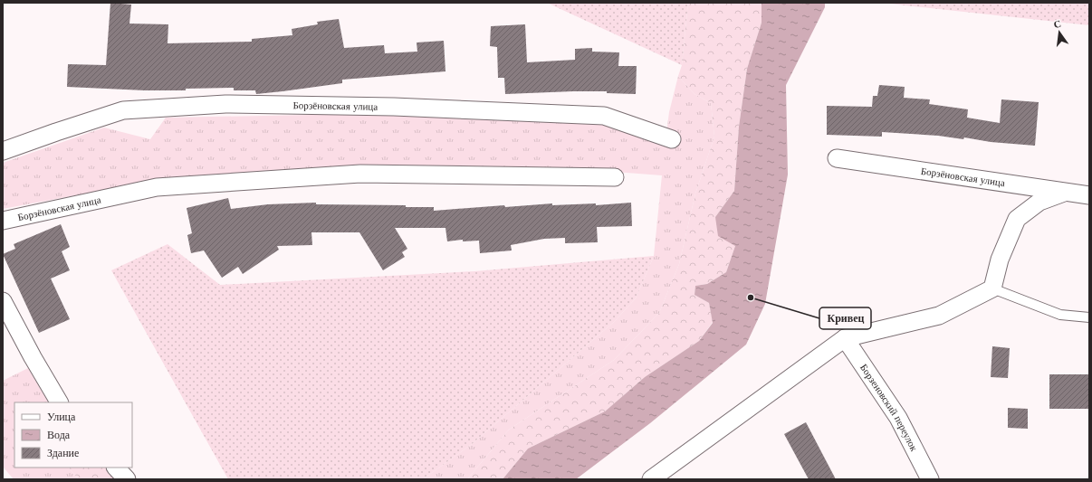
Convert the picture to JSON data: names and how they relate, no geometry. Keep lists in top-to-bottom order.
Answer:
{
  "streets": {
    "street": ["Борзёновская улица", "Борзеновский переулок"]
  },
  "places": ["Кривец"],
  "legend": ["Улица", "Вода", "Здание"],
  "north": "top"
}
